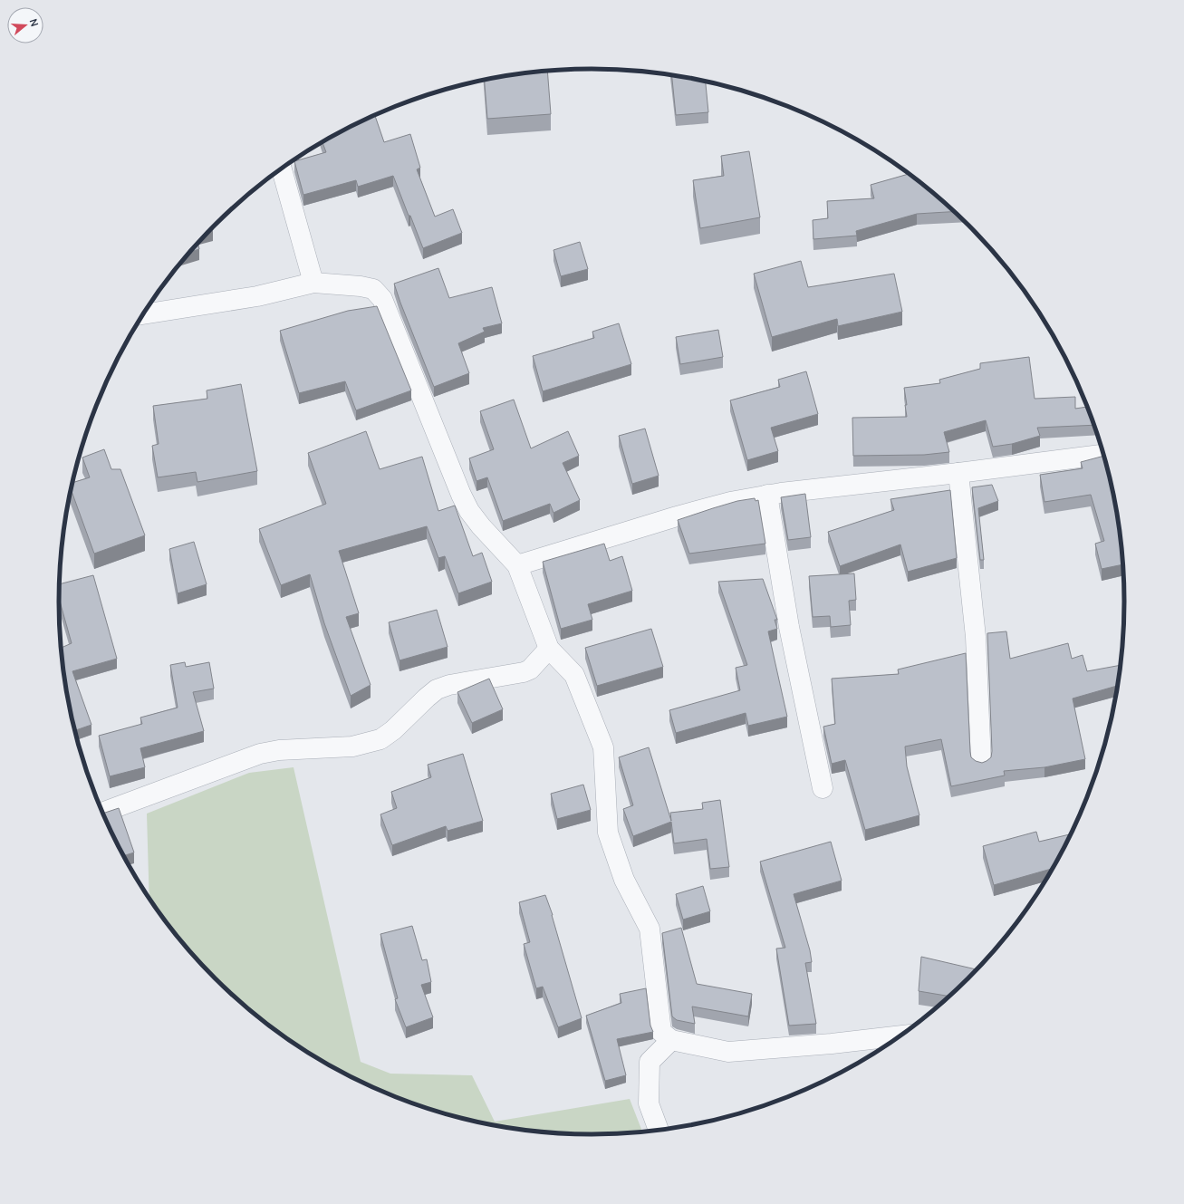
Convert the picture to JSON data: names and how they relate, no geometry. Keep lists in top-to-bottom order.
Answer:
{
  "north": "right"
}
